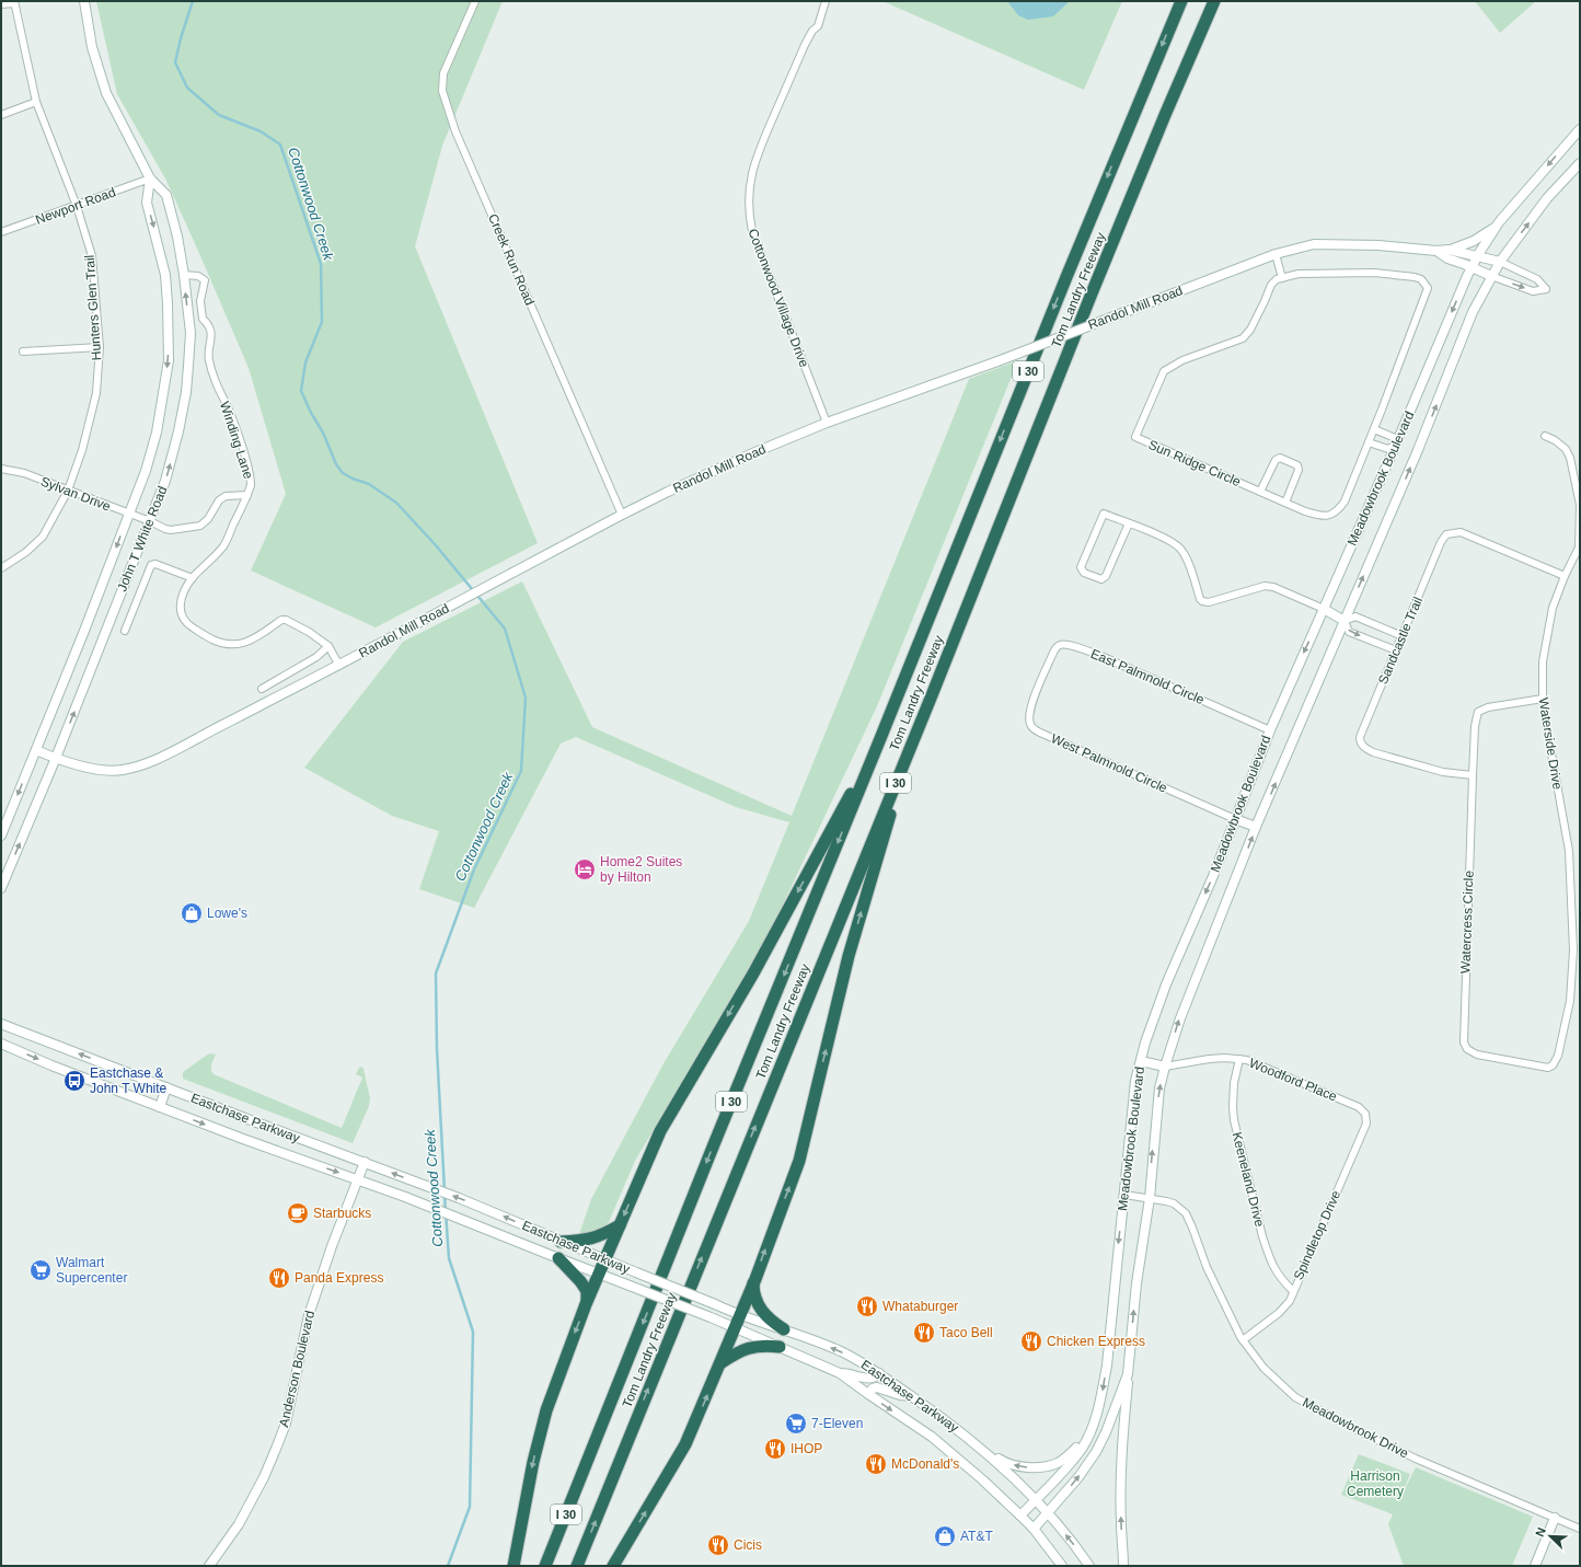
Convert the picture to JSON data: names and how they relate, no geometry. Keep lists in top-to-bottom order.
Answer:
{
  "streets": {
    "highway": ["Tom Landry Freeway", "I 30"],
    "main road": [
      "Randol Mill Road",
      "Meadowbrook Boulevard",
      "John T White Road",
      "Eastchase Parkway",
      "Anderson Boulevard"
    ],
    "street": [
      "Newport Road",
      "Creek Run Road",
      "Cottonwood Village Drive",
      "Hunters Glen Trail",
      "Winding Lane",
      "Sun Ridge Circle",
      "Sylvan Drive",
      "Sandcastle Trail",
      "East Palmnold Circle",
      "Waterside Drive",
      "West Palmnold Circle",
      "Watercress Circle",
      "Woodford Place",
      "Keeneland Drive",
      "Spindletop Drive",
      "Meadowbrook Drive"
    ]
  },
  "crossings": [
    ["Newport Road", "Hunters Glen Trail"],
    ["Newport Road", "John T White Road"],
    ["Creek Run Road", "Randol Mill Road"],
    ["Cottonwood Village Drive", "Randol Mill Road"],
    ["Hunters Glen Trail", "Sylvan Drive"],
    ["Randol Mill Road", "Winding Lane"],
    ["Randol Mill Road", "Meadowbrook Boulevard"],
    ["Randol Mill Road", "John T White Road"],
    ["Winding Lane", "Sylvan Drive"],
    ["Winding Lane", "John T White Road"],
    ["Meadowbrook Boulevard", "East Palmnold Circle"],
    ["Meadowbrook Boulevard", "West Palmnold Circle"],
    ["Meadowbrook Boulevard", "Woodford Place"],
    ["Meadowbrook Boulevard", "Eastchase Parkway"],
    ["Meadowbrook Boulevard", "Meadowbrook Drive"],
    ["Sylvan Drive", "John T White Road"],
    ["Sandcastle Trail", "Waterside Drive"],
    ["Sandcastle Trail", "Watercress Circle"],
    ["East Palmnold Circle", "West Palmnold Circle"],
    ["Waterside Drive", "Watercress Circle"],
    ["Woodford Place", "Keeneland Drive"],
    ["Woodford Place", "Spindletop Drive"],
    ["Eastchase Parkway", "Anderson Boulevard"],
    ["Keeneland Drive", "Spindletop Drive"],
    ["Spindletop Drive", "Meadowbrook Drive"]
  ],
  "water": ["Cottonwood Creek"],
  "parks": ["Harrison Cemetery"],
  "places": {
    "hotel": ["Home2 Suites by Hilton"],
    "shop": ["Lowe's", "AT&T"],
    "bus stop": ["Eastchase & John T White"],
    "cafe": ["Starbucks"],
    "supermarket": ["Walmart Supercenter", "7-Eleven"],
    "restaurant": [
      "Panda Express",
      "Whataburger",
      "Taco Bell",
      "Chicken Express",
      "IHOP",
      "McDonald's",
      "Cicis"
    ]
  },
  "north": "top left"
}
